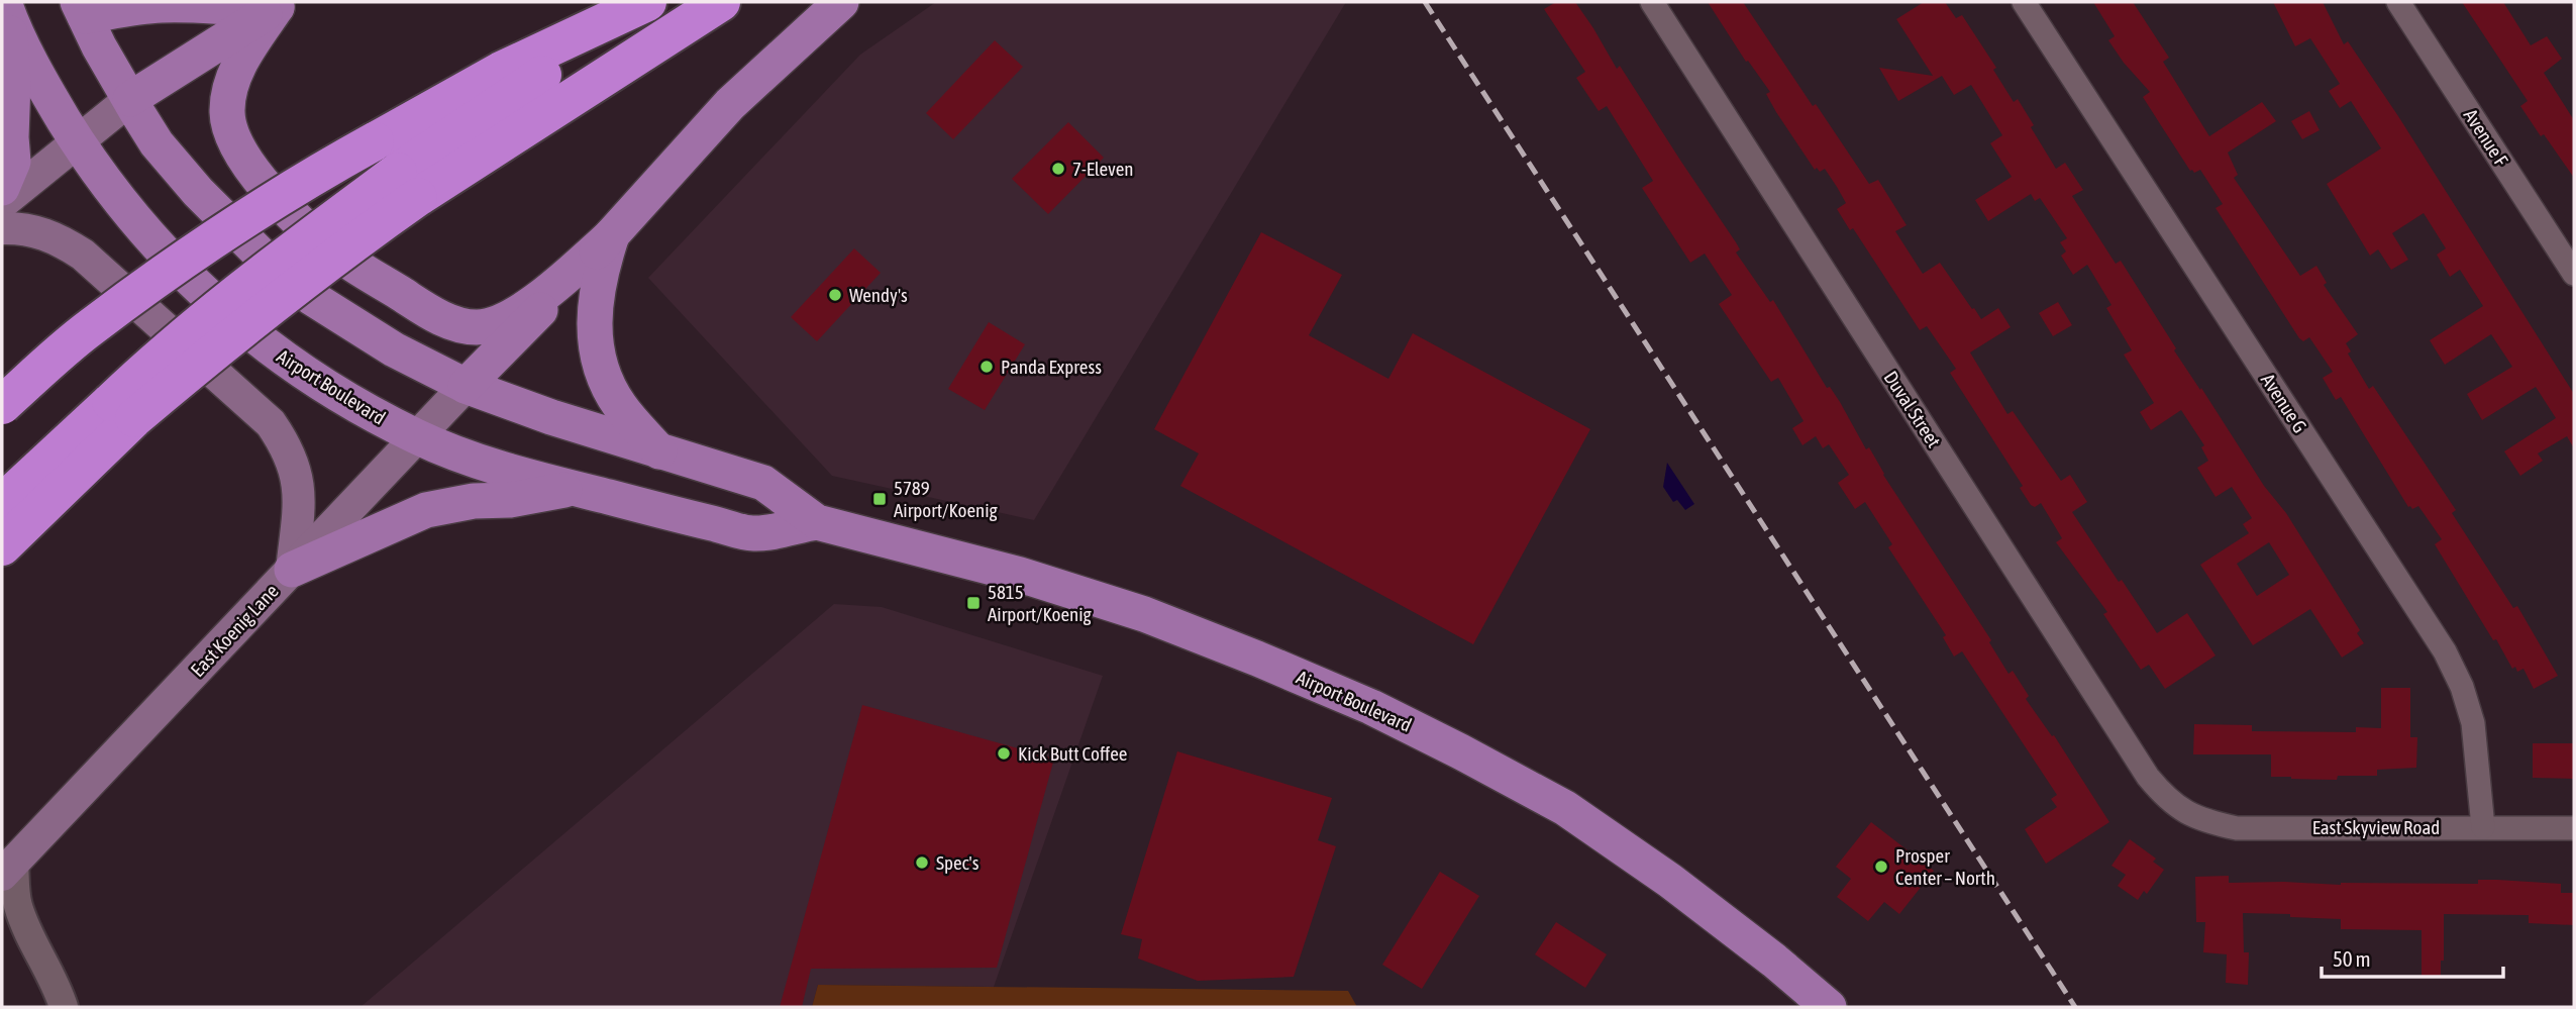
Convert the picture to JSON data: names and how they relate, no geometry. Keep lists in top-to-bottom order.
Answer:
{
  "streets": {
    "main road": ["Airport Boulevard", "East Koenig Lane"],
    "street": [
      "Avenue F",
      "Avenue G",
      "Duval Street",
      "East Skyview Road"
    ]
  },
  "crossings": [
    ["Airport Boulevard", "East Koenig Lane"],
    ["Avenue G", "East Skyview Road"],
    ["Duval Street", "East Skyview Road"]
  ],
  "places": {
    "other": [
      "7-Eleven",
      "Wendy's",
      "Panda Express",
      "Kick Butt Coffee",
      "Spec's",
      "Prosper Center – North"
    ],
    "transit": ["5789 Airport/Koenig", "5815 Airport/Koenig"]
  },
  "scale_bar": "50 m"
}
